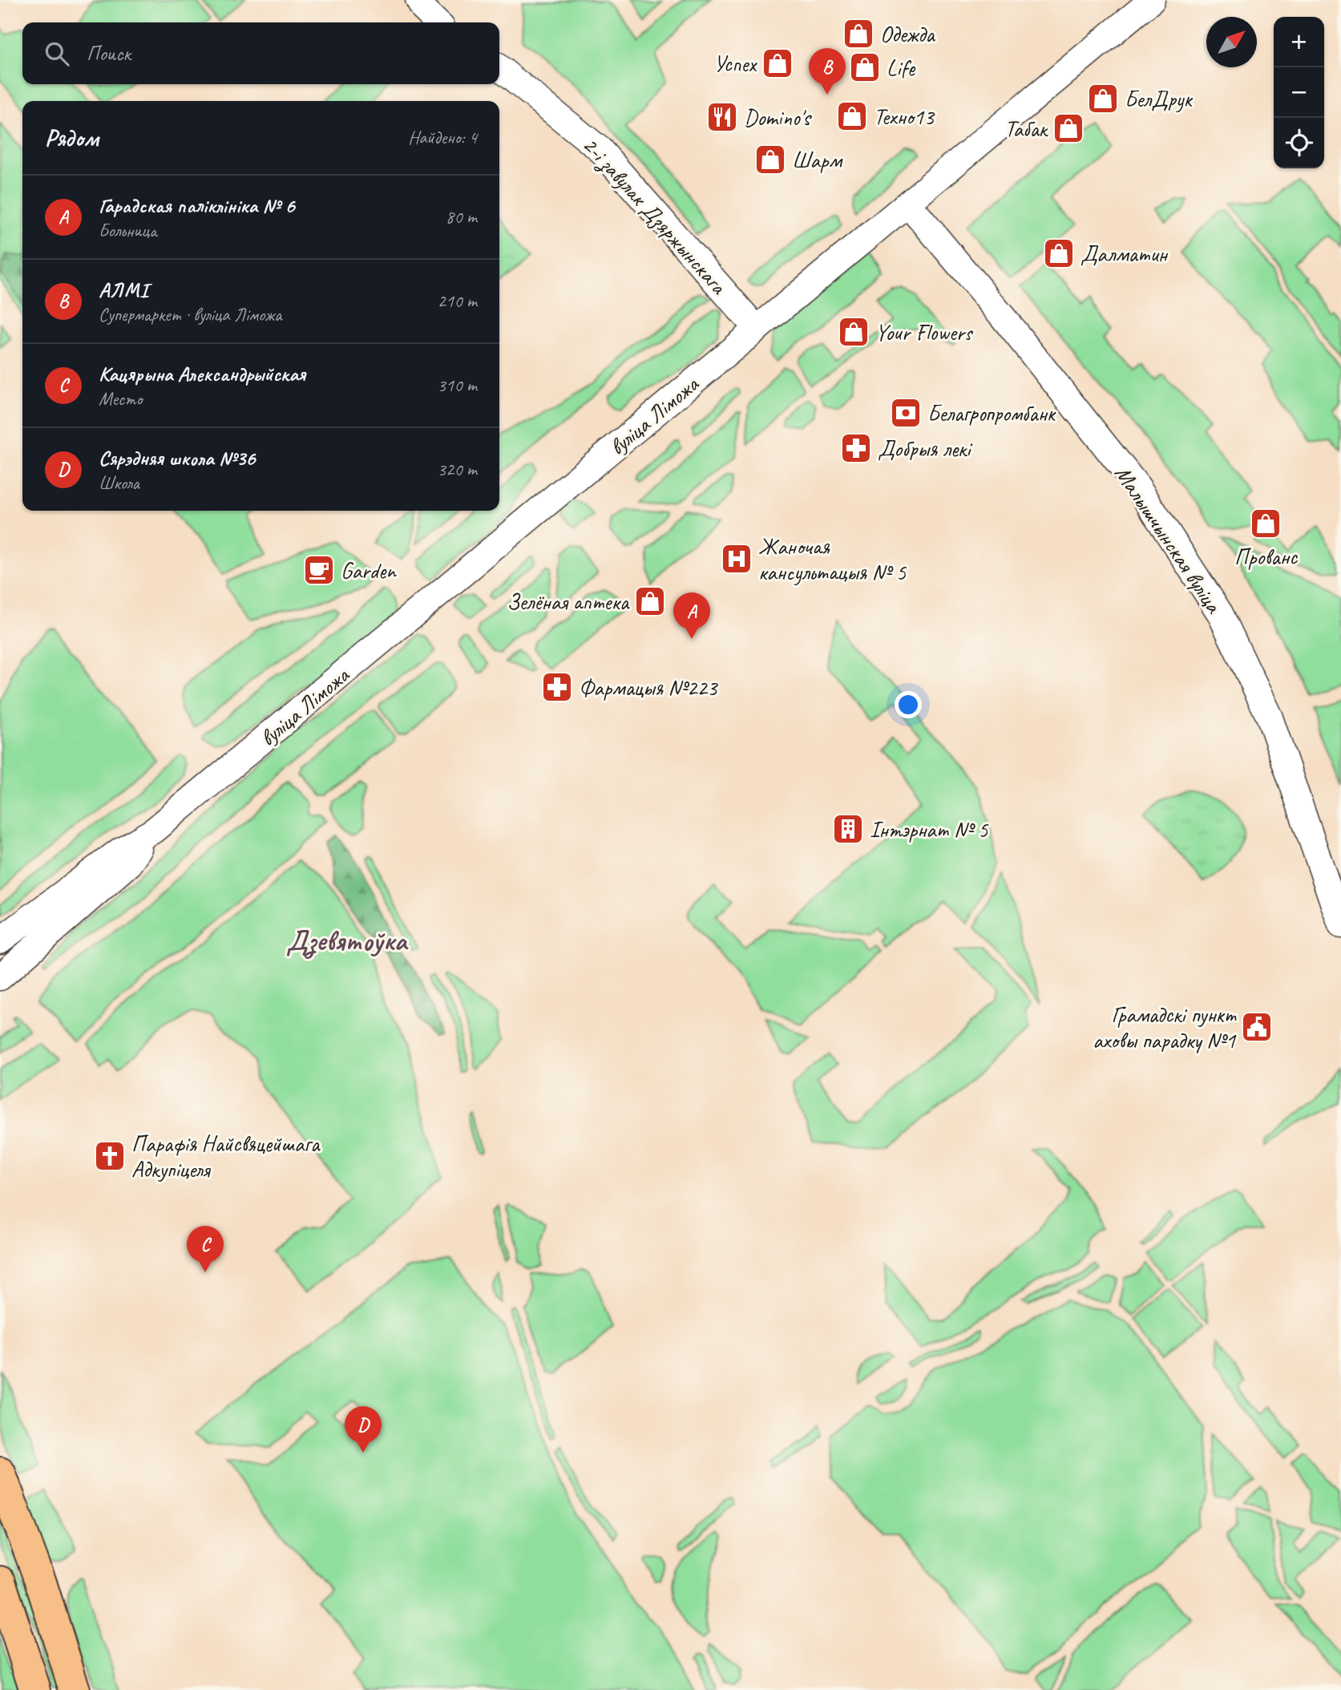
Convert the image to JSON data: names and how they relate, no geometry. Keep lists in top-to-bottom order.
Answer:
{
  "streets": {
    "street": ["2-і завулак Дзяржынскага", "вуліца Ліможа", "Малышчынская вуліца"]
  },
  "crossings": [
    ["2-і завулак Дзяржынскага", "вуліца Ліможа"],
    ["вуліца Ліможа", "Малышчынская вуліца"]
  ],
  "districts": ["Дзевятоўка"],
  "places": {
    "shop": [
      "Одежда",
      "Успех",
      "Life",
      "БелДрук",
      "Техно13",
      "Табак",
      "Шарм",
      "Далматин",
      "Your Flowers",
      "Прованс",
      "Зелёная аптека"
    ],
    "restaurant": ["Domino's"],
    "bank": ["Белагропромбанк"],
    "pharmacy": ["Добрыя лекі", "Фармацыя №223"],
    "hospital": ["Жаночая кансультацыя № 5"],
    "cafe": ["Garden"],
    "building": ["Інтэрнат № 5"],
    "public building": ["Грамадскі пункт аховы парадку №1"],
    "church": ["Парафія Найсвяцейшага Адкупіцеля"]
  },
  "north": "top right",
  "page": {
    "map_buttons": ["+", "−"],
    "search": "Поиск",
    "pins": [
      "B",
      "A",
      "C",
      "D"
    ],
    "heading": ["Рядом", "Найдено: 4"],
    "list": [
      {
        "mark": "A",
        "name": "Гарадская паліклініка № 6",
        "note": "Больница",
        "value": "80 m"
      },
      {
        "mark": "B",
        "name": "АЛМІ",
        "note": "Супермаркет · вуліца Ліможа",
        "value": "210 m"
      },
      {
        "mark": "C",
        "name": "Кацярына Александрыйская",
        "note": "Место",
        "value": "310 m"
      },
      {
        "mark": "D",
        "name": "Сярэдняя школа №36",
        "note": "Школа",
        "value": "320 m"
      }
    ]
  }
}
